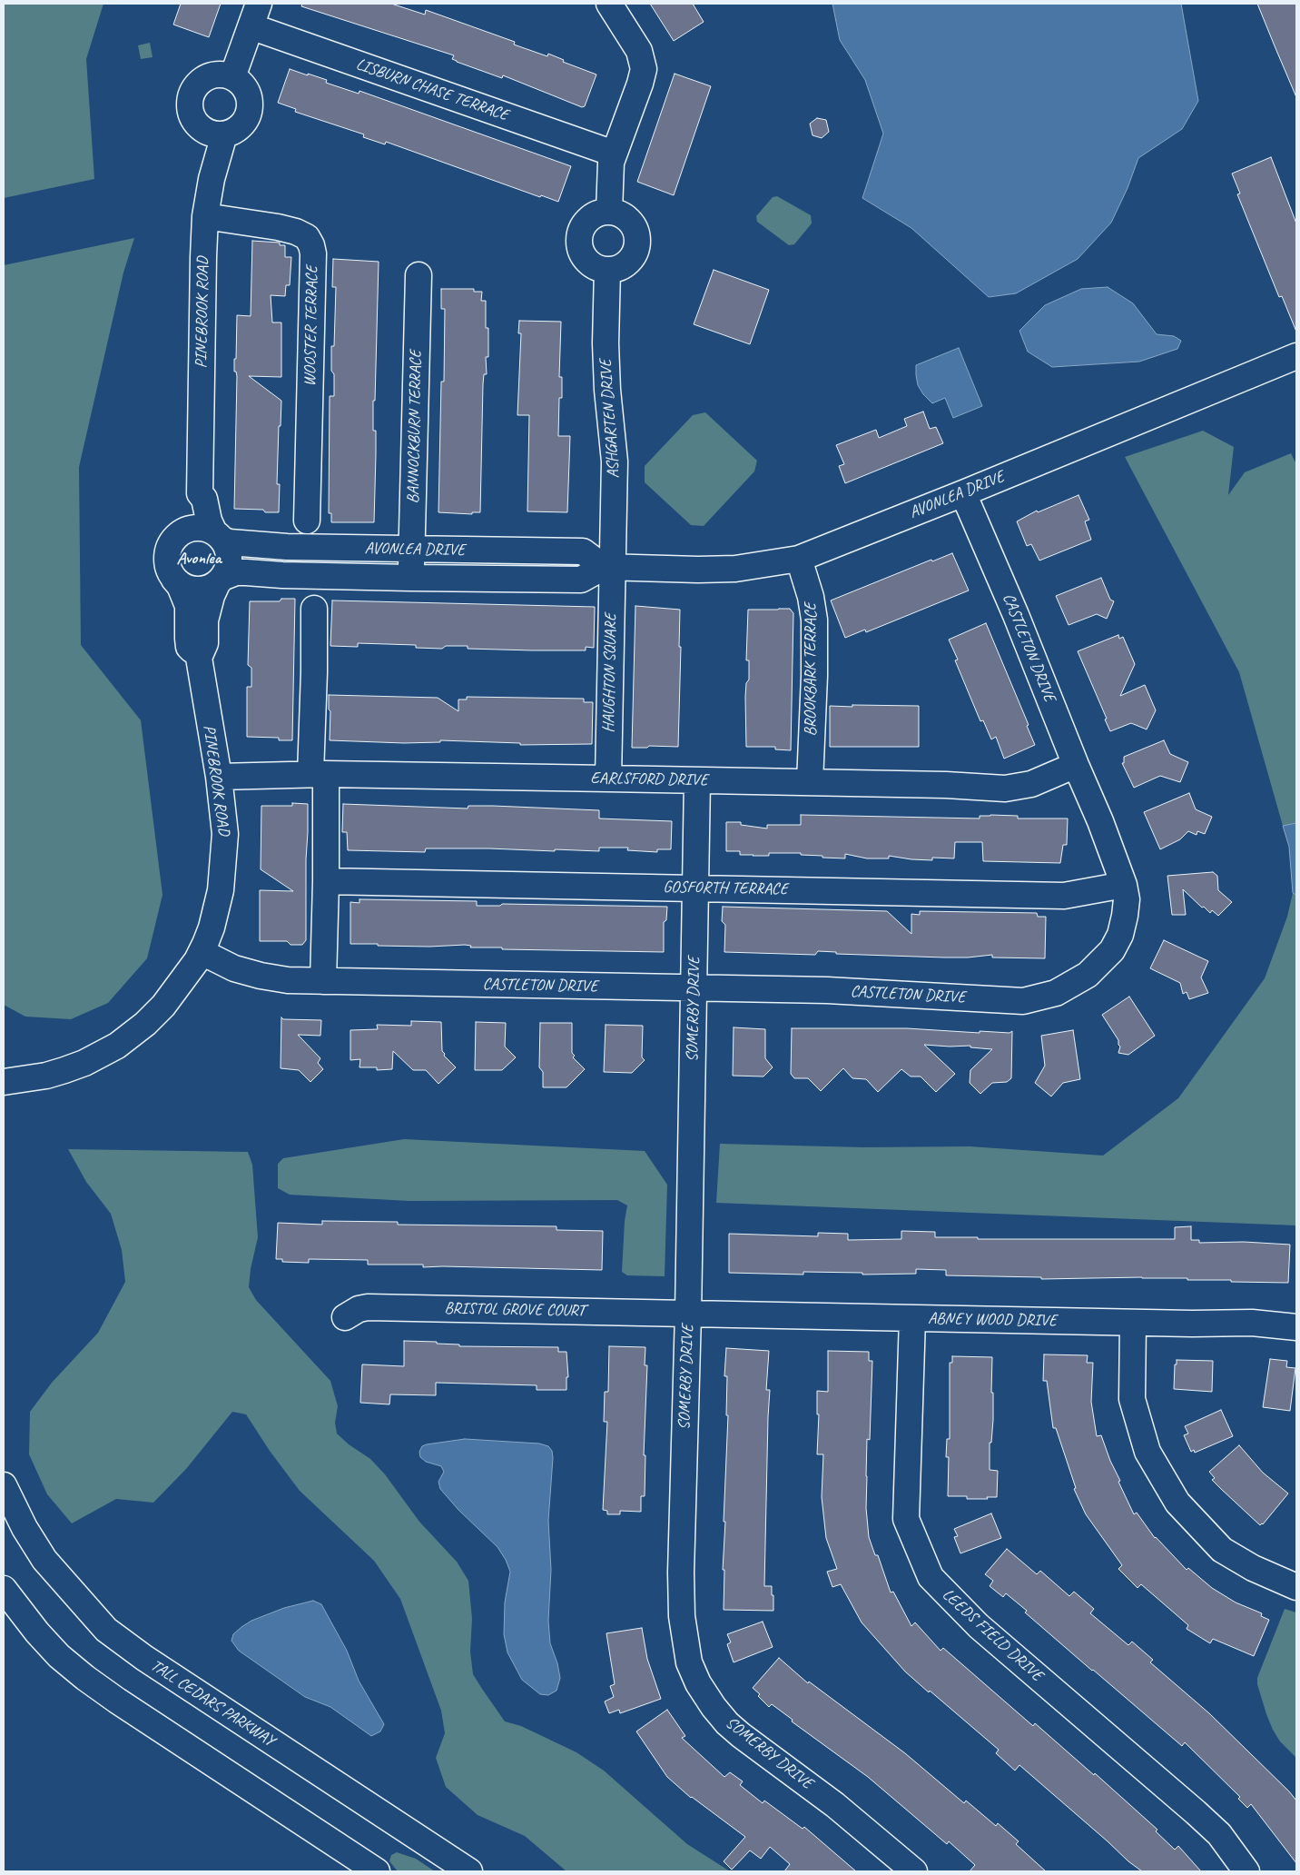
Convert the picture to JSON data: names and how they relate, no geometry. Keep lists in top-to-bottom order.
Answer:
{
  "streets": {
    "street": [
      "LISBURN CHASE TERRACE",
      "PINEBROOK ROAD",
      "WOOSTER TERRACE",
      "ASHGARTEN DRIVE",
      "BANNOCKBURN TERRACE",
      "AVONLEA DRIVE",
      "CASTLETON DRIVE",
      "BROOKBARK TERRACE",
      "HAUGHTON SQUARE",
      "EARLSFORD DRIVE",
      "GOSFORTH TERRACE",
      "SOMERBY DRIVE",
      "BRISTOL GROVE COURT",
      "ABNEY WOOD DRIVE",
      "LEEDS FIELD DRIVE",
      "TALL CEDARS PARKWAY"
    ]
  },
  "crossings": [
    ["PINEBROOK ROAD", "WOOSTER TERRACE"],
    ["PINEBROOK ROAD", "AVONLEA DRIVE"],
    ["PINEBROOK ROAD", "CASTLETON DRIVE"],
    ["PINEBROOK ROAD", "EARLSFORD DRIVE"],
    ["ASHGARTEN DRIVE", "AVONLEA DRIVE"],
    ["ASHGARTEN DRIVE", "HAUGHTON SQUARE"],
    ["BANNOCKBURN TERRACE", "AVONLEA DRIVE"],
    ["AVONLEA DRIVE", "CASTLETON DRIVE"],
    ["AVONLEA DRIVE", "BROOKBARK TERRACE"],
    ["AVONLEA DRIVE", "HAUGHTON SQUARE"],
    ["CASTLETON DRIVE", "EARLSFORD DRIVE"],
    ["CASTLETON DRIVE", "GOSFORTH TERRACE"],
    ["CASTLETON DRIVE", "SOMERBY DRIVE"],
    ["BROOKBARK TERRACE", "EARLSFORD DRIVE"],
    ["HAUGHTON SQUARE", "EARLSFORD DRIVE"],
    ["EARLSFORD DRIVE", "SOMERBY DRIVE"],
    ["GOSFORTH TERRACE", "SOMERBY DRIVE"],
    ["SOMERBY DRIVE", "BRISTOL GROVE COURT"],
    ["SOMERBY DRIVE", "ABNEY WOOD DRIVE"],
    ["BRISTOL GROVE COURT", "ABNEY WOOD DRIVE"],
    ["ABNEY WOOD DRIVE", "LEEDS FIELD DRIVE"]
  ],
  "districts": ["Avonlea"]
}
